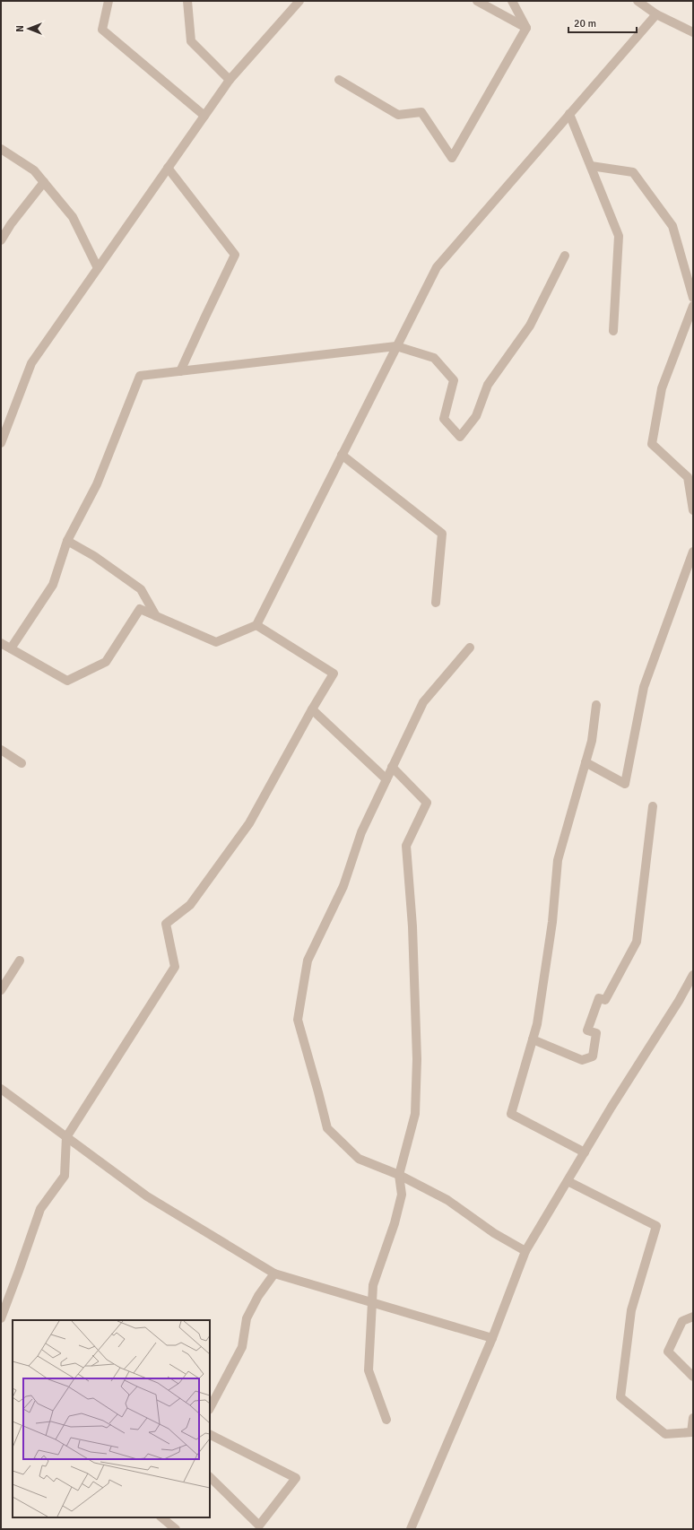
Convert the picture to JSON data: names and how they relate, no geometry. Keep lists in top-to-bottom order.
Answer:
{
  "scale_bar": "20 m",
  "north": "left"
}
